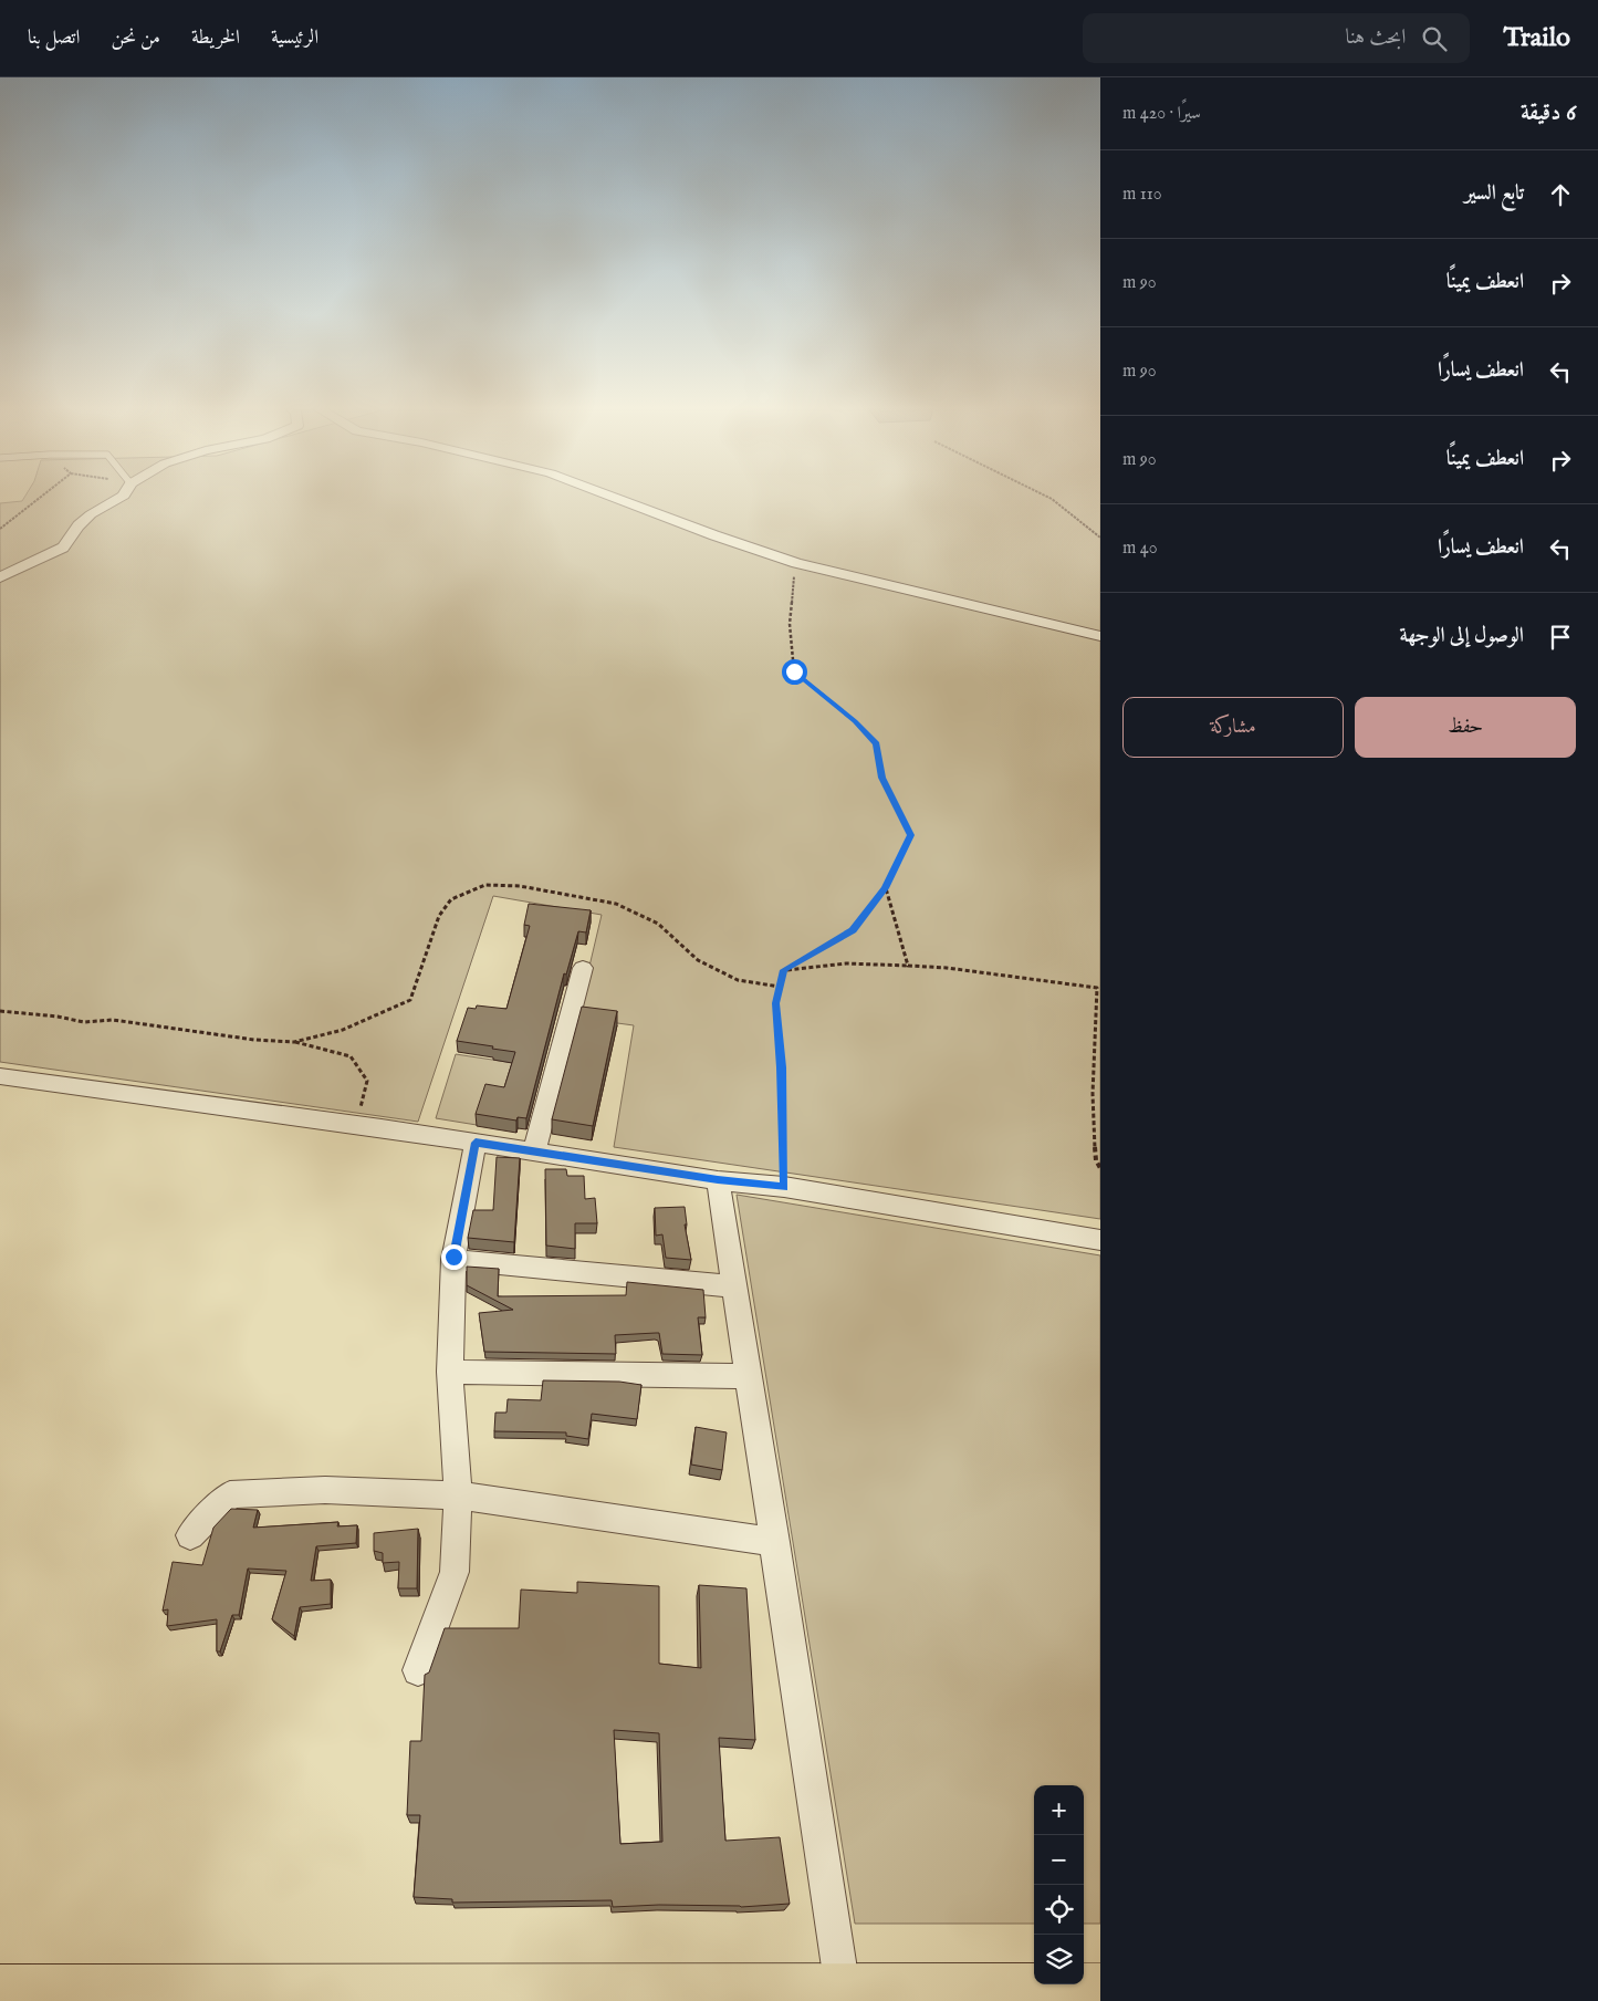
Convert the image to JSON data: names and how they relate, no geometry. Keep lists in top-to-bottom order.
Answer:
{
  "page": {
    "header": "Trailo",
    "search": "ابحث هنا",
    "nav": [
      "الرئيسية",
      "الخريطة",
      "من نحن",
      "اتصل بنا"
    ],
    "heading": ["6 دقيقة", "سيرًا · 420 m"],
    "list": [
      ["تابع السير", "110 m"],
      ["انعطف يمينًا", "90 m"],
      ["انعطف يسارًا", "90 m"],
      ["انعطف يمينًا", "90 m"],
      ["انعطف يسارًا", "40 m"],
      "الوصول إلى الوجهة"
    ],
    "buttons": ["حفظ", "مشاركة"],
    "map_buttons": ["+", "−"]
  }
}
